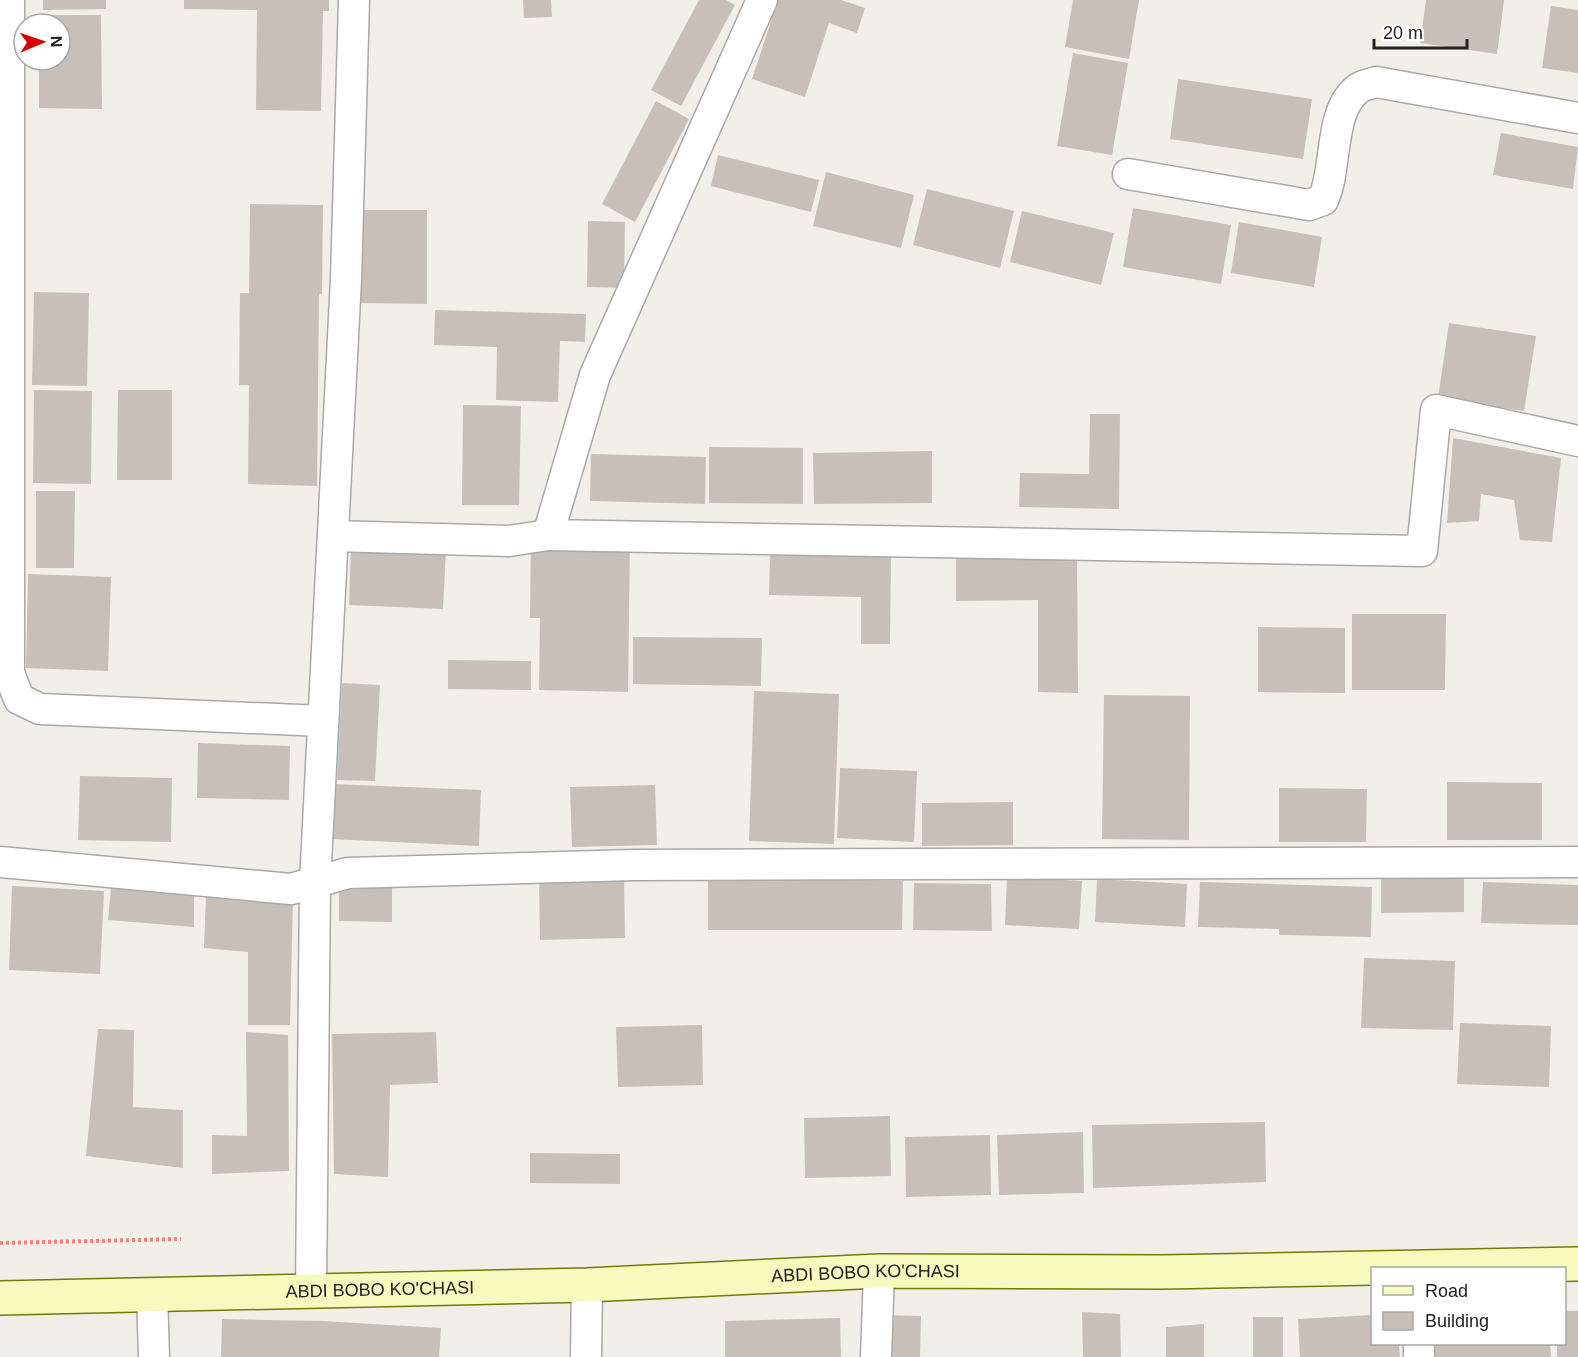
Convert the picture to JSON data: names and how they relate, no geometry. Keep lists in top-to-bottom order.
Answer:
{
  "streets": {
    "main road": ["ABDI BOBO KO'CHASI"]
  },
  "legend": ["Road", "Building"],
  "scale_bar": "20 m",
  "north": "right"
}
